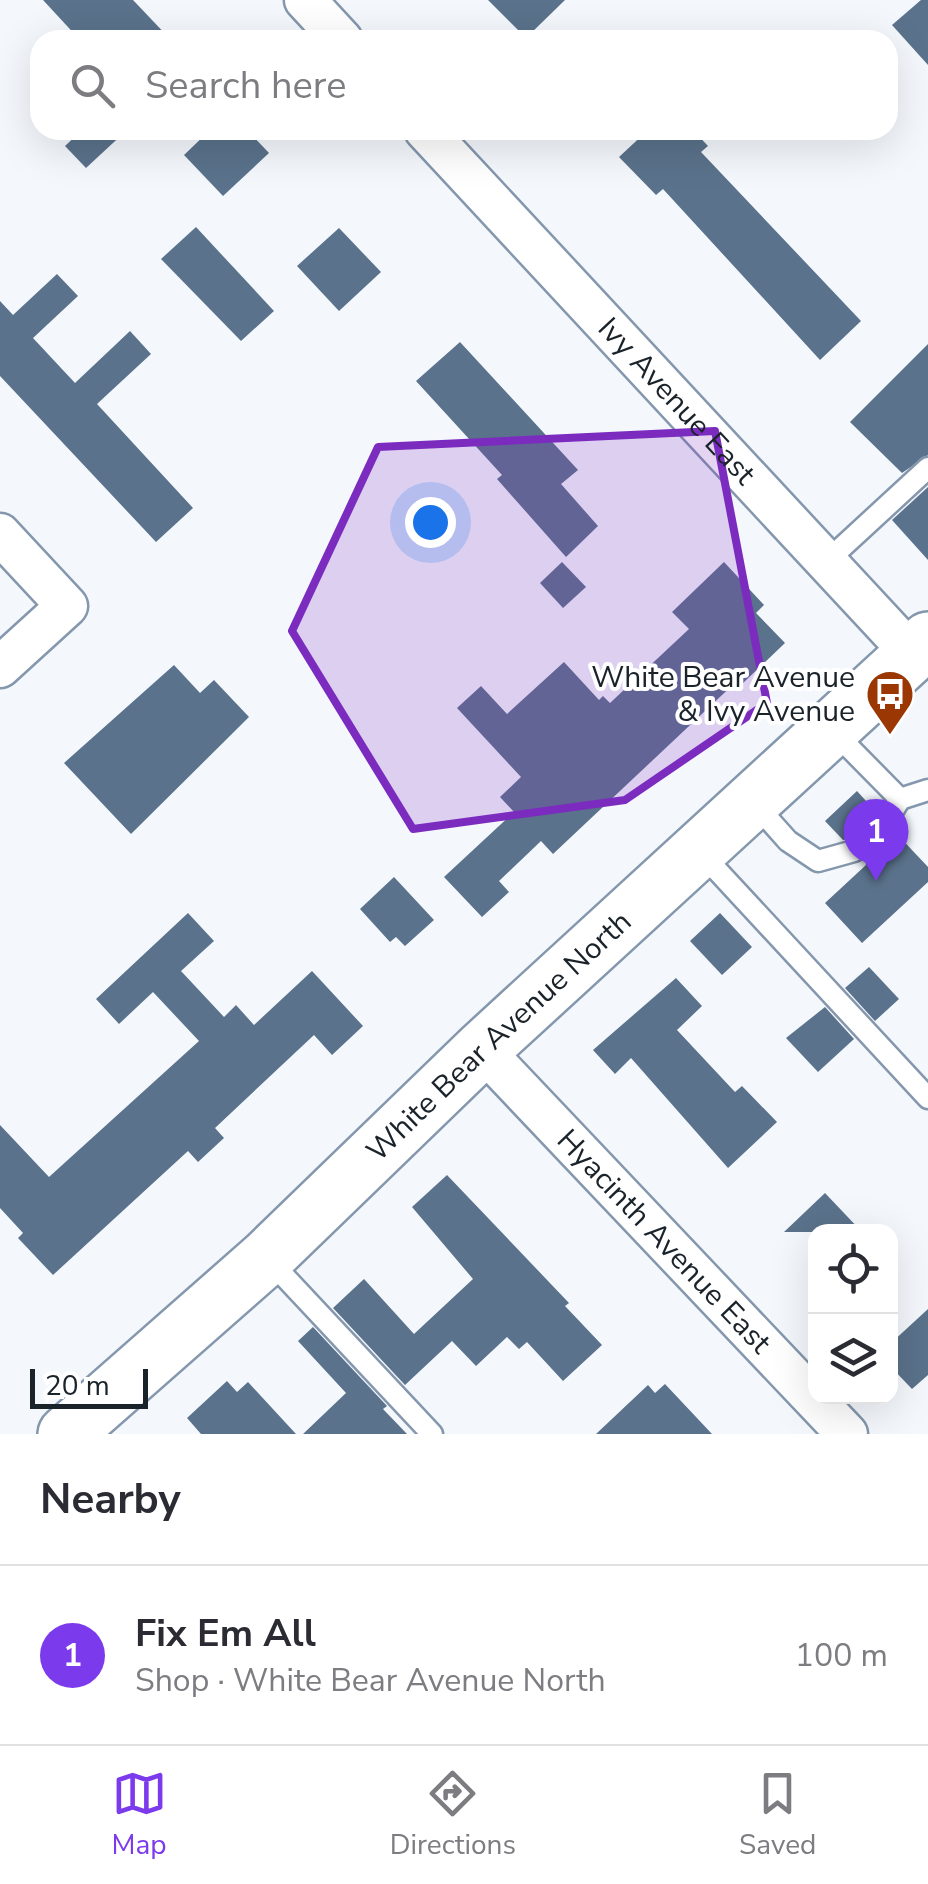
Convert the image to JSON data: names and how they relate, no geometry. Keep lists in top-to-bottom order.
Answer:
{
  "streets": {
    "main road": ["White Bear Avenue North"],
    "street": ["Ivy Avenue East", "Hyacinth Avenue East"]
  },
  "crossings": [
    ["Ivy Avenue East", "White Bear Avenue North"],
    ["White Bear Avenue North", "Hyacinth Avenue East"]
  ],
  "places": {
    "bus stop": ["White Bear Avenue & Ivy Avenue"]
  },
  "scale_bar": "20 m",
  "page": {
    "search": "Search here",
    "pins": "1",
    "scale": "20 m",
    "heading": "Nearby",
    "list": [
      {
        "mark": "1",
        "name": "Fix Em All",
        "note": "Shop · White Bear Avenue North",
        "value": "100 m"
      }
    ],
    "nav": ["Map", "Directions", "Saved"]
  }
}
